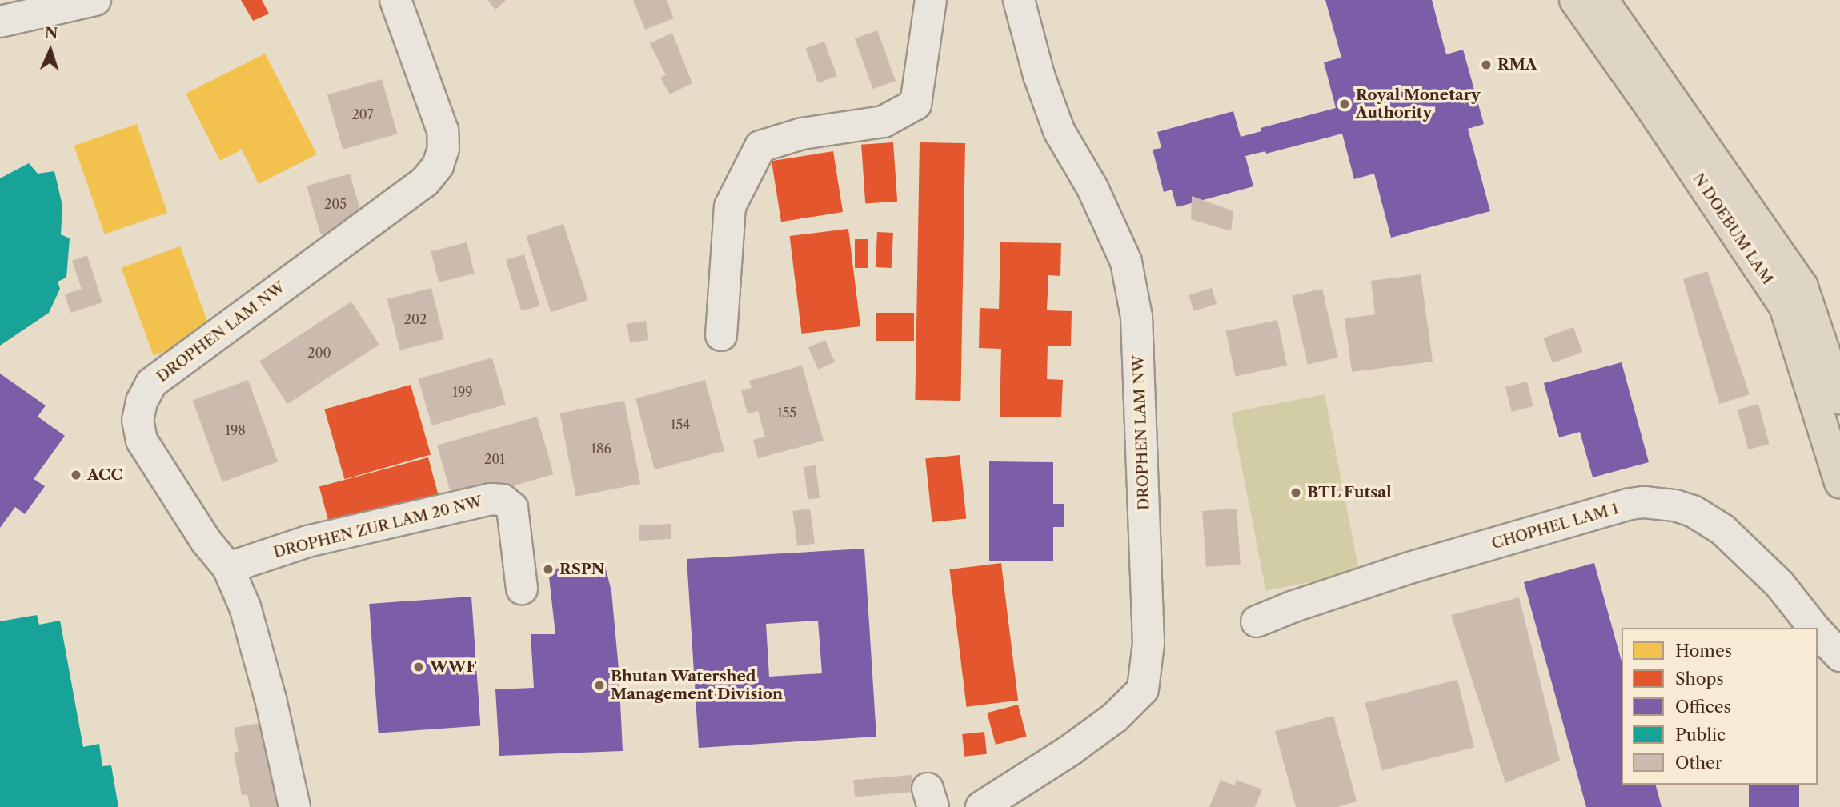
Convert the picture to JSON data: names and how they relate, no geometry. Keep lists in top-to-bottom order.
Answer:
{
  "streets": {
    "main road": ["N DOEBUM LAM"],
    "street": ["DROPHEN LAM NW", "CHOPHEL LAM 1", "DROPHEN ZUR LAM 20 NW"]
  },
  "crossings": [
    ["DROPHEN LAM NW", "DROPHEN ZUR LAM 20 NW"]
  ],
  "places": [
    "RMA",
    "Royal Monetary Authority",
    "ACC",
    "BTL Futsal",
    "RSPN",
    "WWF",
    "Bhutan Watershed Management Division"
  ],
  "house_numbers": [
    "207",
    "205",
    "202",
    "200",
    "199",
    "155",
    "154",
    "198",
    "186",
    "201"
  ],
  "legend": [
    "Homes",
    "Shops",
    "Offices",
    "Public",
    "Other"
  ],
  "north": "top"
}
